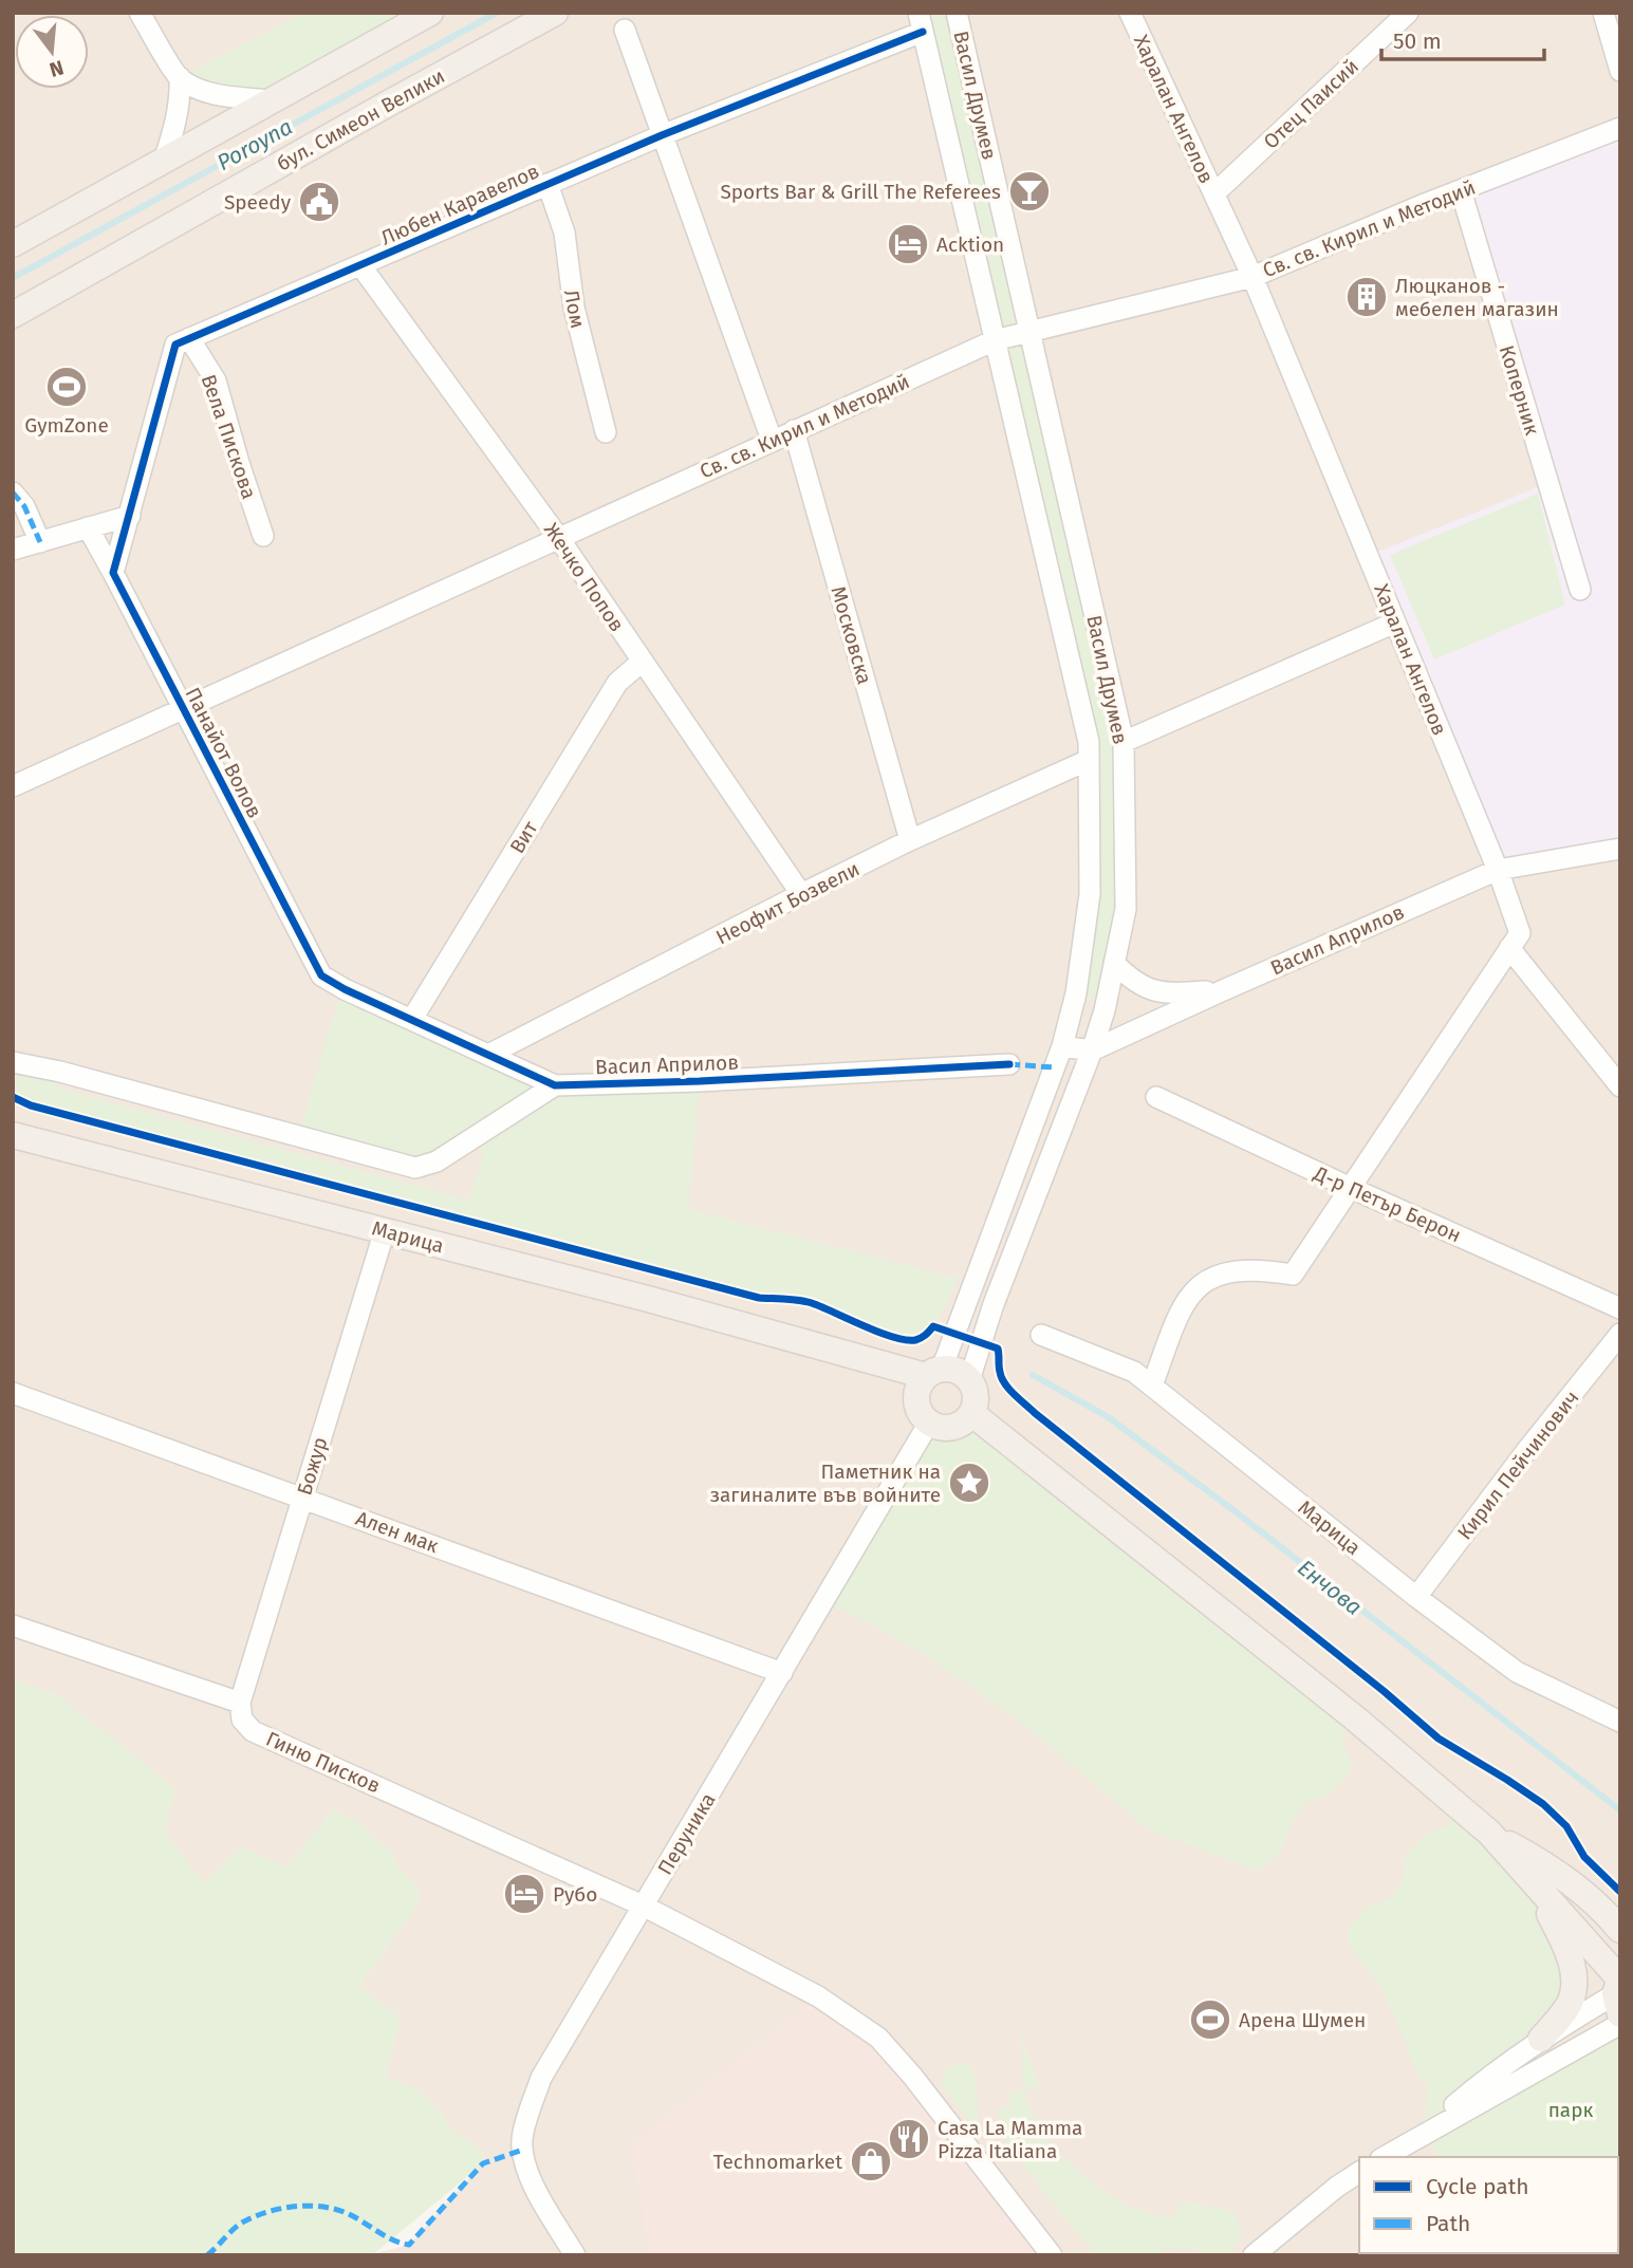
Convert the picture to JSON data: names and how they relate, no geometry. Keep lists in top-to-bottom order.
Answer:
{
  "streets": {
    "main road": ["бул. Симеон Велики", "Марица"],
    "street": [
      "Васил Друмев",
      "Отец Паисий",
      "Харалан Ангелов",
      "Любен Каравелов",
      "Св. св. Кирил и Методий",
      "Лом",
      "Коперник",
      "Вела Пискова",
      "Жечко Попов",
      "Московска",
      "Панайот Волов",
      "Вит",
      "Неофит Бозвели",
      "Васил Априлов",
      "Д-р Петър Берон",
      "Кирил Пейчинович",
      "Божур",
      "Ален мак",
      "Гиню Писков",
      "Перуника"
    ]
  },
  "crossings": [
    ["Васил Друмев", "Любен Каравелов"],
    ["Васил Друмев", "Св. св. Кирил и Методий"],
    ["Васил Друмев", "Неофит Бозвели"],
    ["Васил Друмев", "Васил Априлов"],
    ["Васил Друмев", "Марица"],
    ["Васил Друмев", "Перуника"],
    ["Отец Паисий", "Харалан Ангелов"],
    ["Харалан Ангелов", "Св. св. Кирил и Методий"],
    ["Харалан Ангелов", "Васил Априлов"],
    ["Харалан Ангелов", "Д-р Петър Берон"],
    ["Харалан Ангелов", "Марица"],
    ["Любен Каравелов", "Лом"],
    ["Любен Каравелов", "Вела Пискова"],
    ["Любен Каравелов", "Жечко Попов"],
    ["Св. св. Кирил и Методий", "Коперник"],
    ["Св. св. Кирил и Методий", "Жечко Попов"],
    ["Св. св. Кирил и Методий", "Московска"],
    ["Св. св. Кирил и Методий", "Панайот Волов"],
    ["Жечко Попов", "Вит"],
    ["Жечко Попов", "Неофит Бозвели"],
    ["Московска", "Неофит Бозвели"],
    ["Панайот Волов", "Васил Априлов"],
    ["Вит", "Васил Априлов"],
    ["Неофит Бозвели", "Васил Априлов"],
    ["Марица", "Кирил Пейчинович"],
    ["Марица", "Божур"],
    ["Марица", "Перуника"],
    ["Божур", "Ален мак"],
    ["Божур", "Гиню Писков"],
    ["Ален мак", "Перуника"],
    ["Гиню Писков", "Перуника"]
  ],
  "water": ["Poroyna", "Енчова"],
  "parks": ["парк"],
  "places": {
    "bar": ["Sports Bar & Grill The Referees"],
    "public building": ["Speedy"],
    "hotel": ["Acktion", "Рубо"],
    "building": ["Люцканов - мебелен магазин"],
    "sports": ["GymZone", "Арена Шумен"],
    "place": ["Паметник на загиналите във войните"],
    "restaurant": ["Casa La Mamma Pizza Italiana"],
    "shop": ["Technomarket"]
  },
  "legend": ["Cycle path", "Path"],
  "scale_bar": "50 m",
  "north": "bottom"
}
